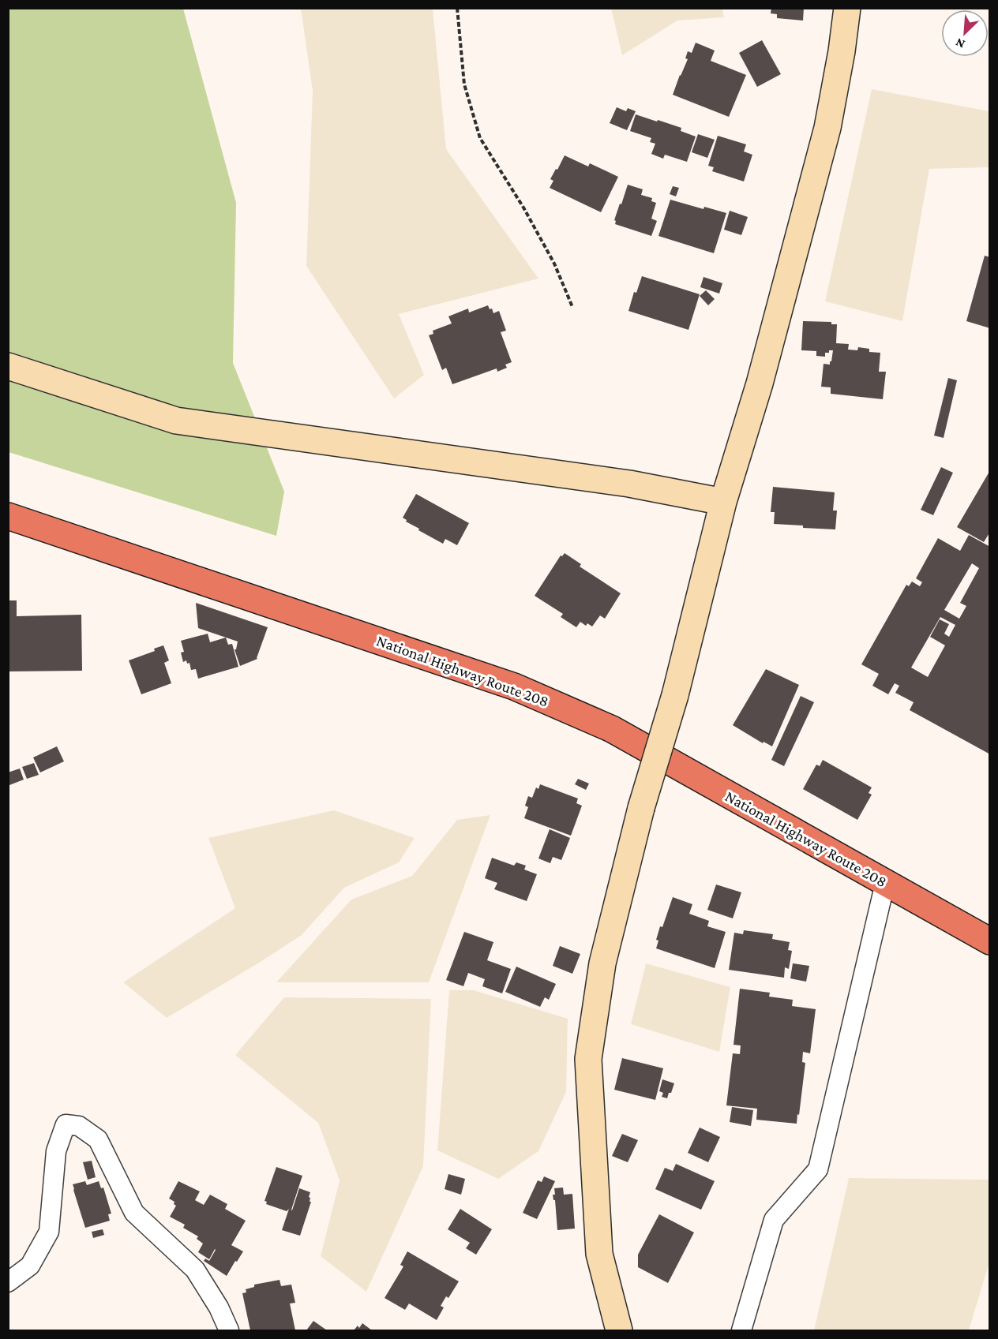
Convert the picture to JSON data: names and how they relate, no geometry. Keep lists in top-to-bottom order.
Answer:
{
  "streets": {
    "highway": ["National Highway Route 208"]
  },
  "north": "bottom left"
}
